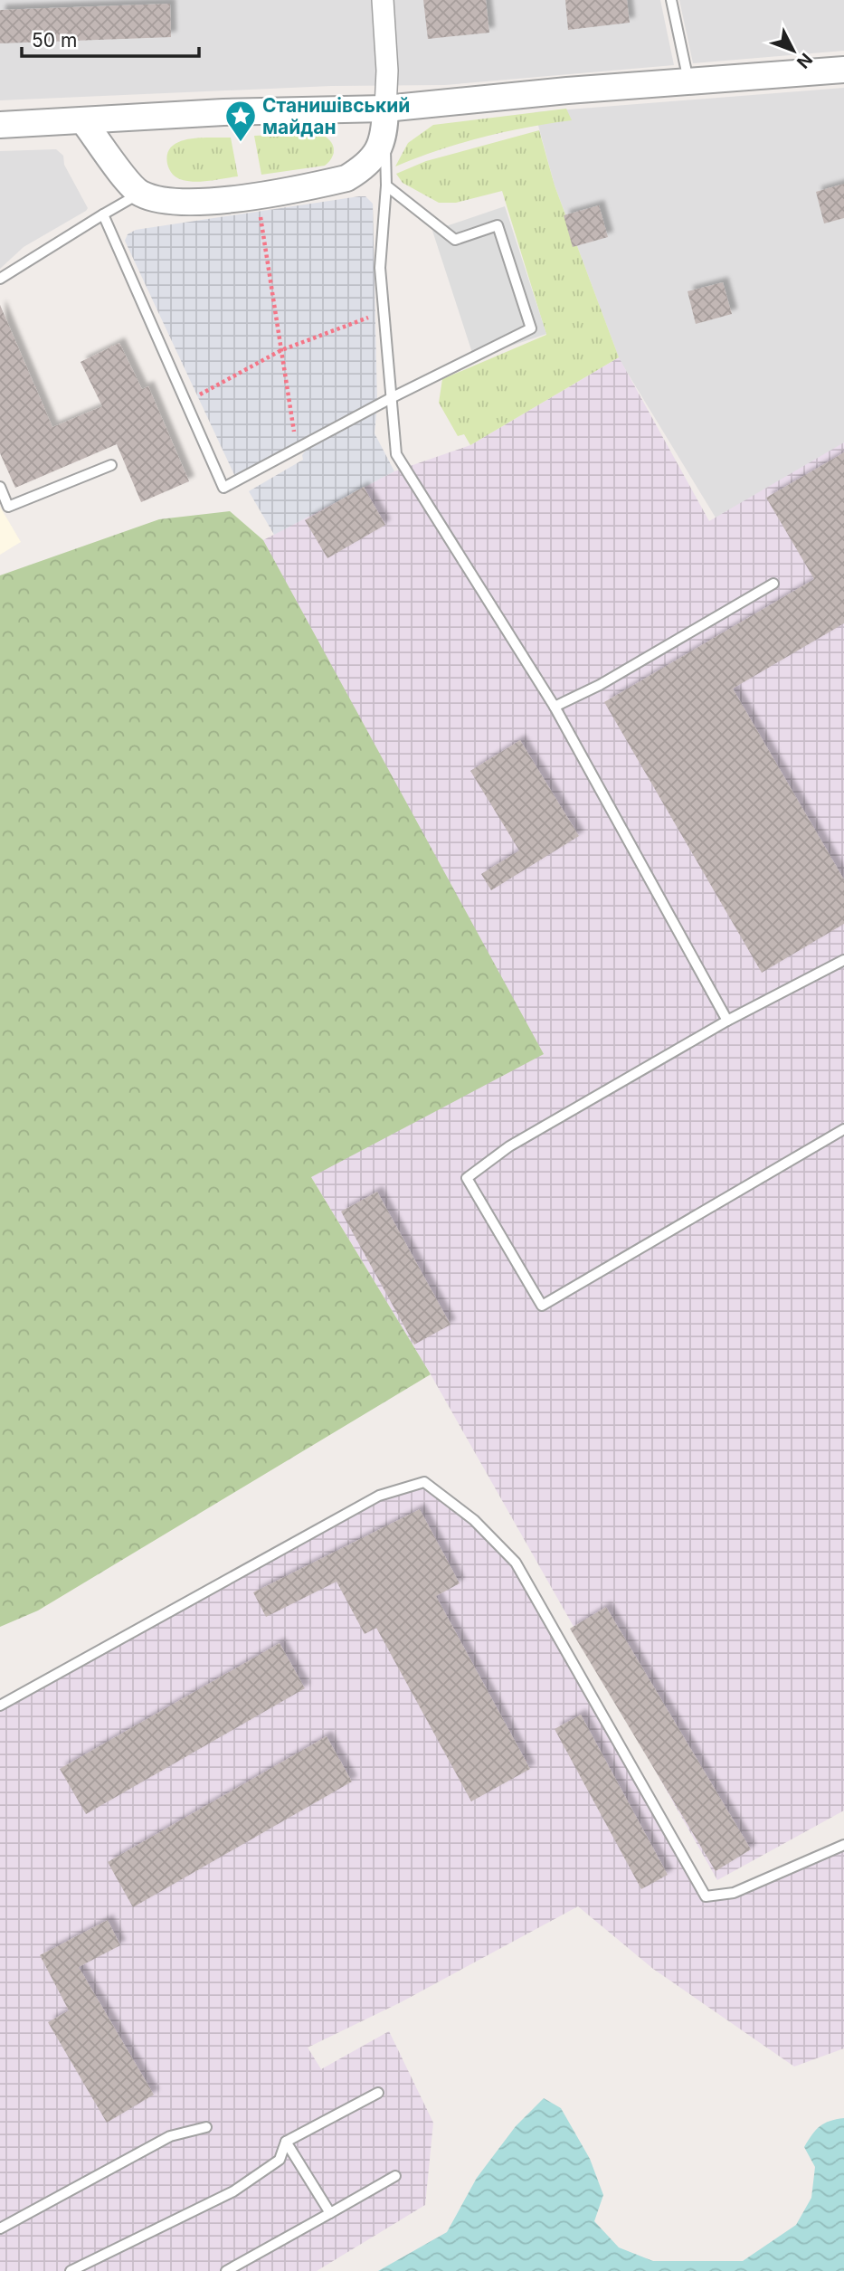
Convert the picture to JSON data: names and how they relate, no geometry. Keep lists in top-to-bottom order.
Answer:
{
  "places": {
    "place": ["Станишівський майдан"]
  },
  "scale_bar": "50 m",
  "north": "bottom right"
}
